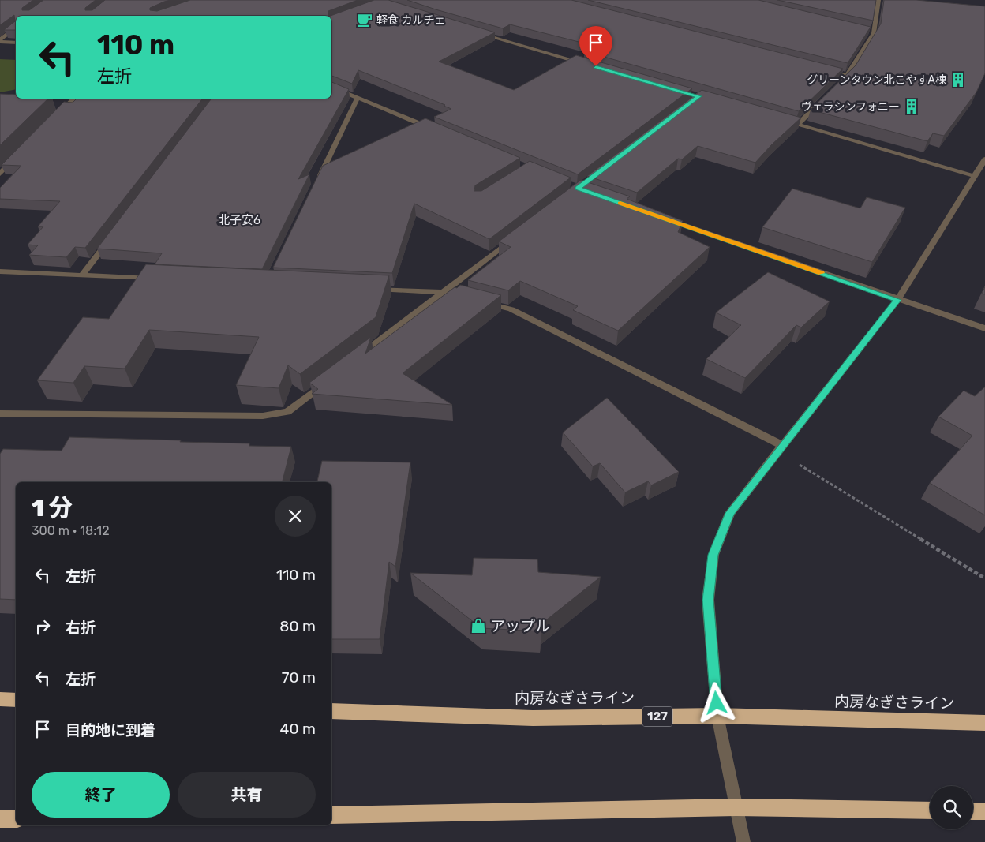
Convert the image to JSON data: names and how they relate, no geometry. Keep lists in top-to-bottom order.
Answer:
{
  "streets": {
    "highway": ["内房なぎさライン", "127"]
  },
  "districts": ["北子安6"],
  "places": {
    "cafe": ["軽食 カルチェ"],
    "building": ["グリーンタウン北こやすA棟", "ヴェラシンフォニー"],
    "shop": ["アップル"]
  },
  "page": {
    "turn": ["110 m", "左折"],
    "heading": ["1 分", "300 m · 18:12"],
    "list": [
      {
        "name": "左折",
        "value": "110 m"
      },
      {
        "name": "右折",
        "value": "80 m"
      },
      {
        "name": "左折",
        "value": "70 m"
      },
      {
        "name": "目的地に到着",
        "value": "40 m"
      }
    ],
    "buttons": ["終了", "共有"]
  }
}
